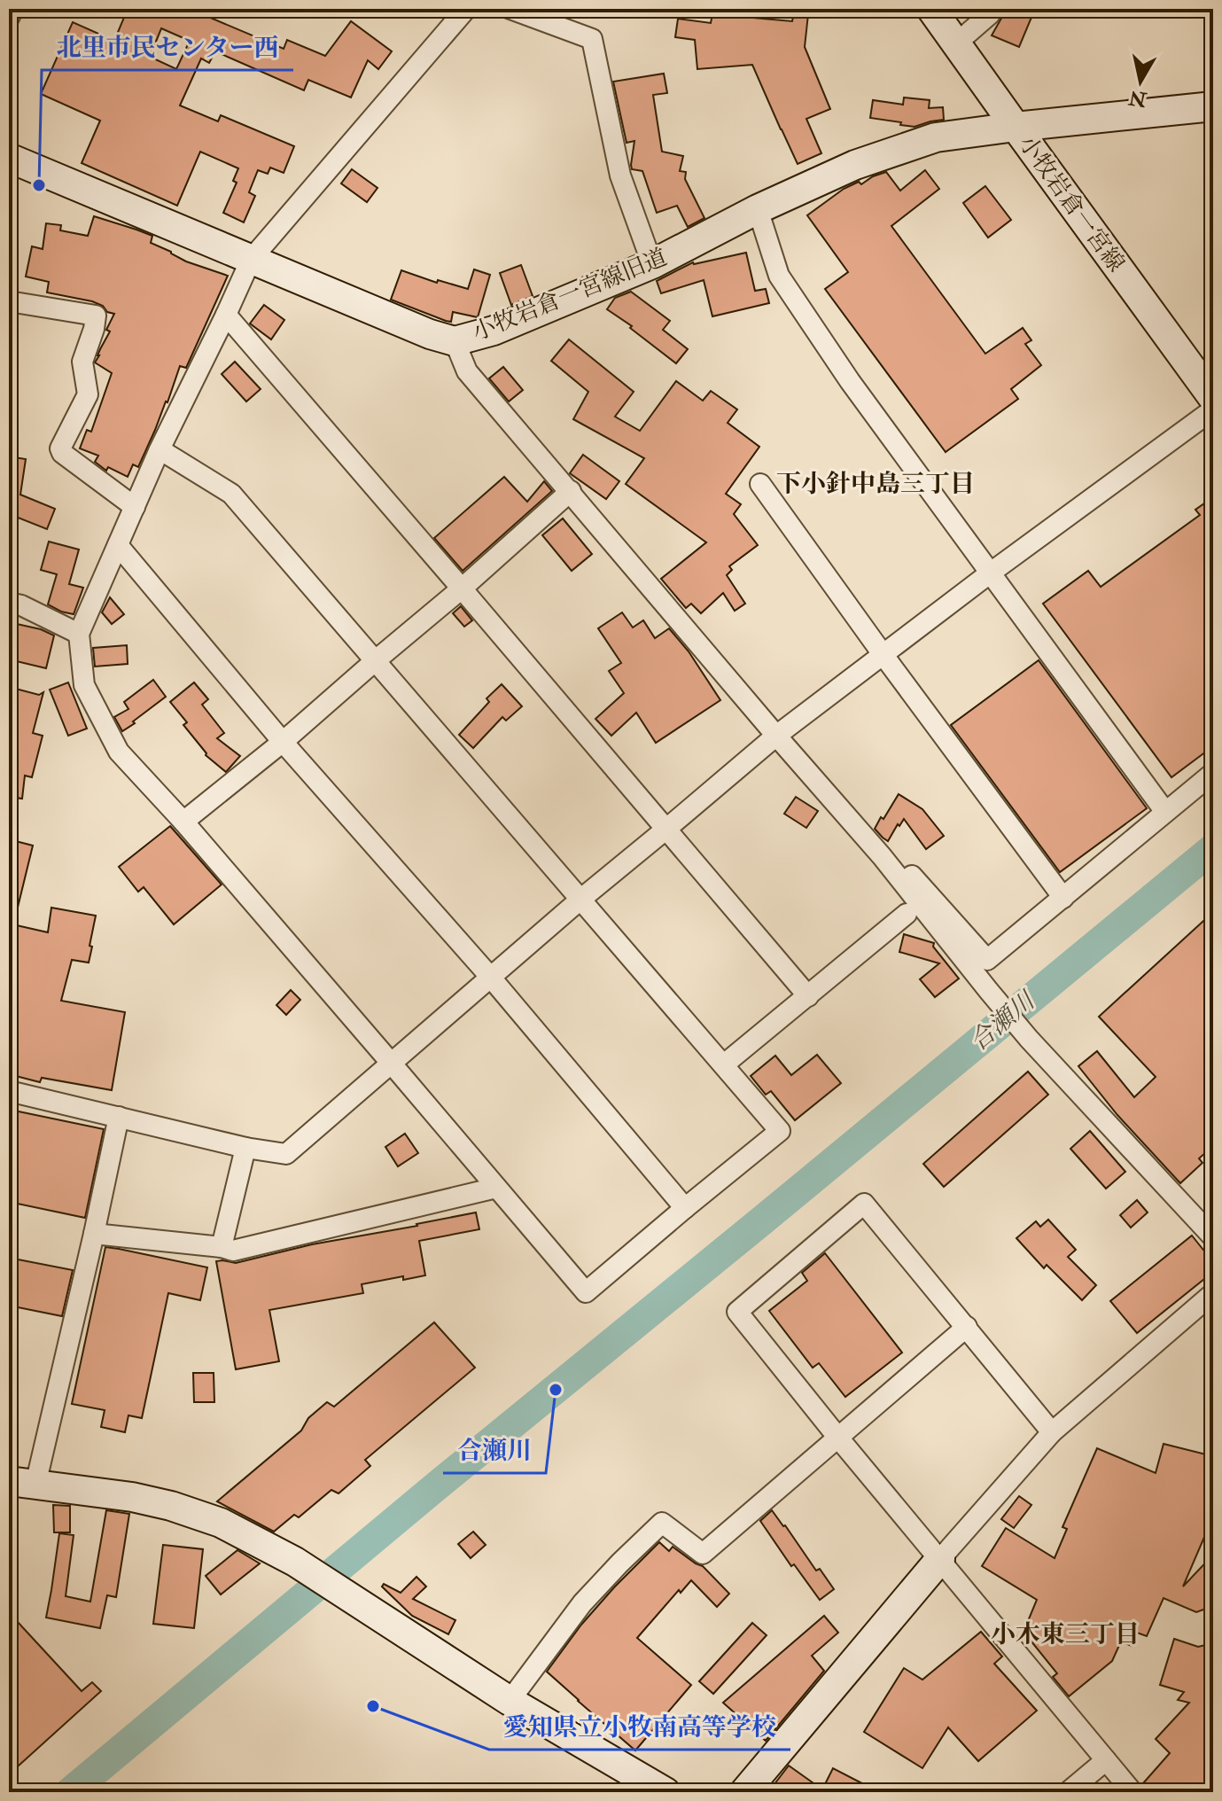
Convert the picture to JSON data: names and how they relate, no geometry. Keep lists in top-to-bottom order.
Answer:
{
  "streets": {
    "street": ["小牧岩倉一宮線", "小牧岩倉一宮線旧道"]
  },
  "crossings": [
    ["小牧岩倉一宮線", "小牧岩倉一宮線旧道"]
  ],
  "districts": ["下小針中島三丁目", "小木東三丁目"],
  "water": ["合瀬川"],
  "places": ["北里市民センター西", "合瀬川", "愛知県立小牧南高等学校"],
  "north": "bottom"
}
